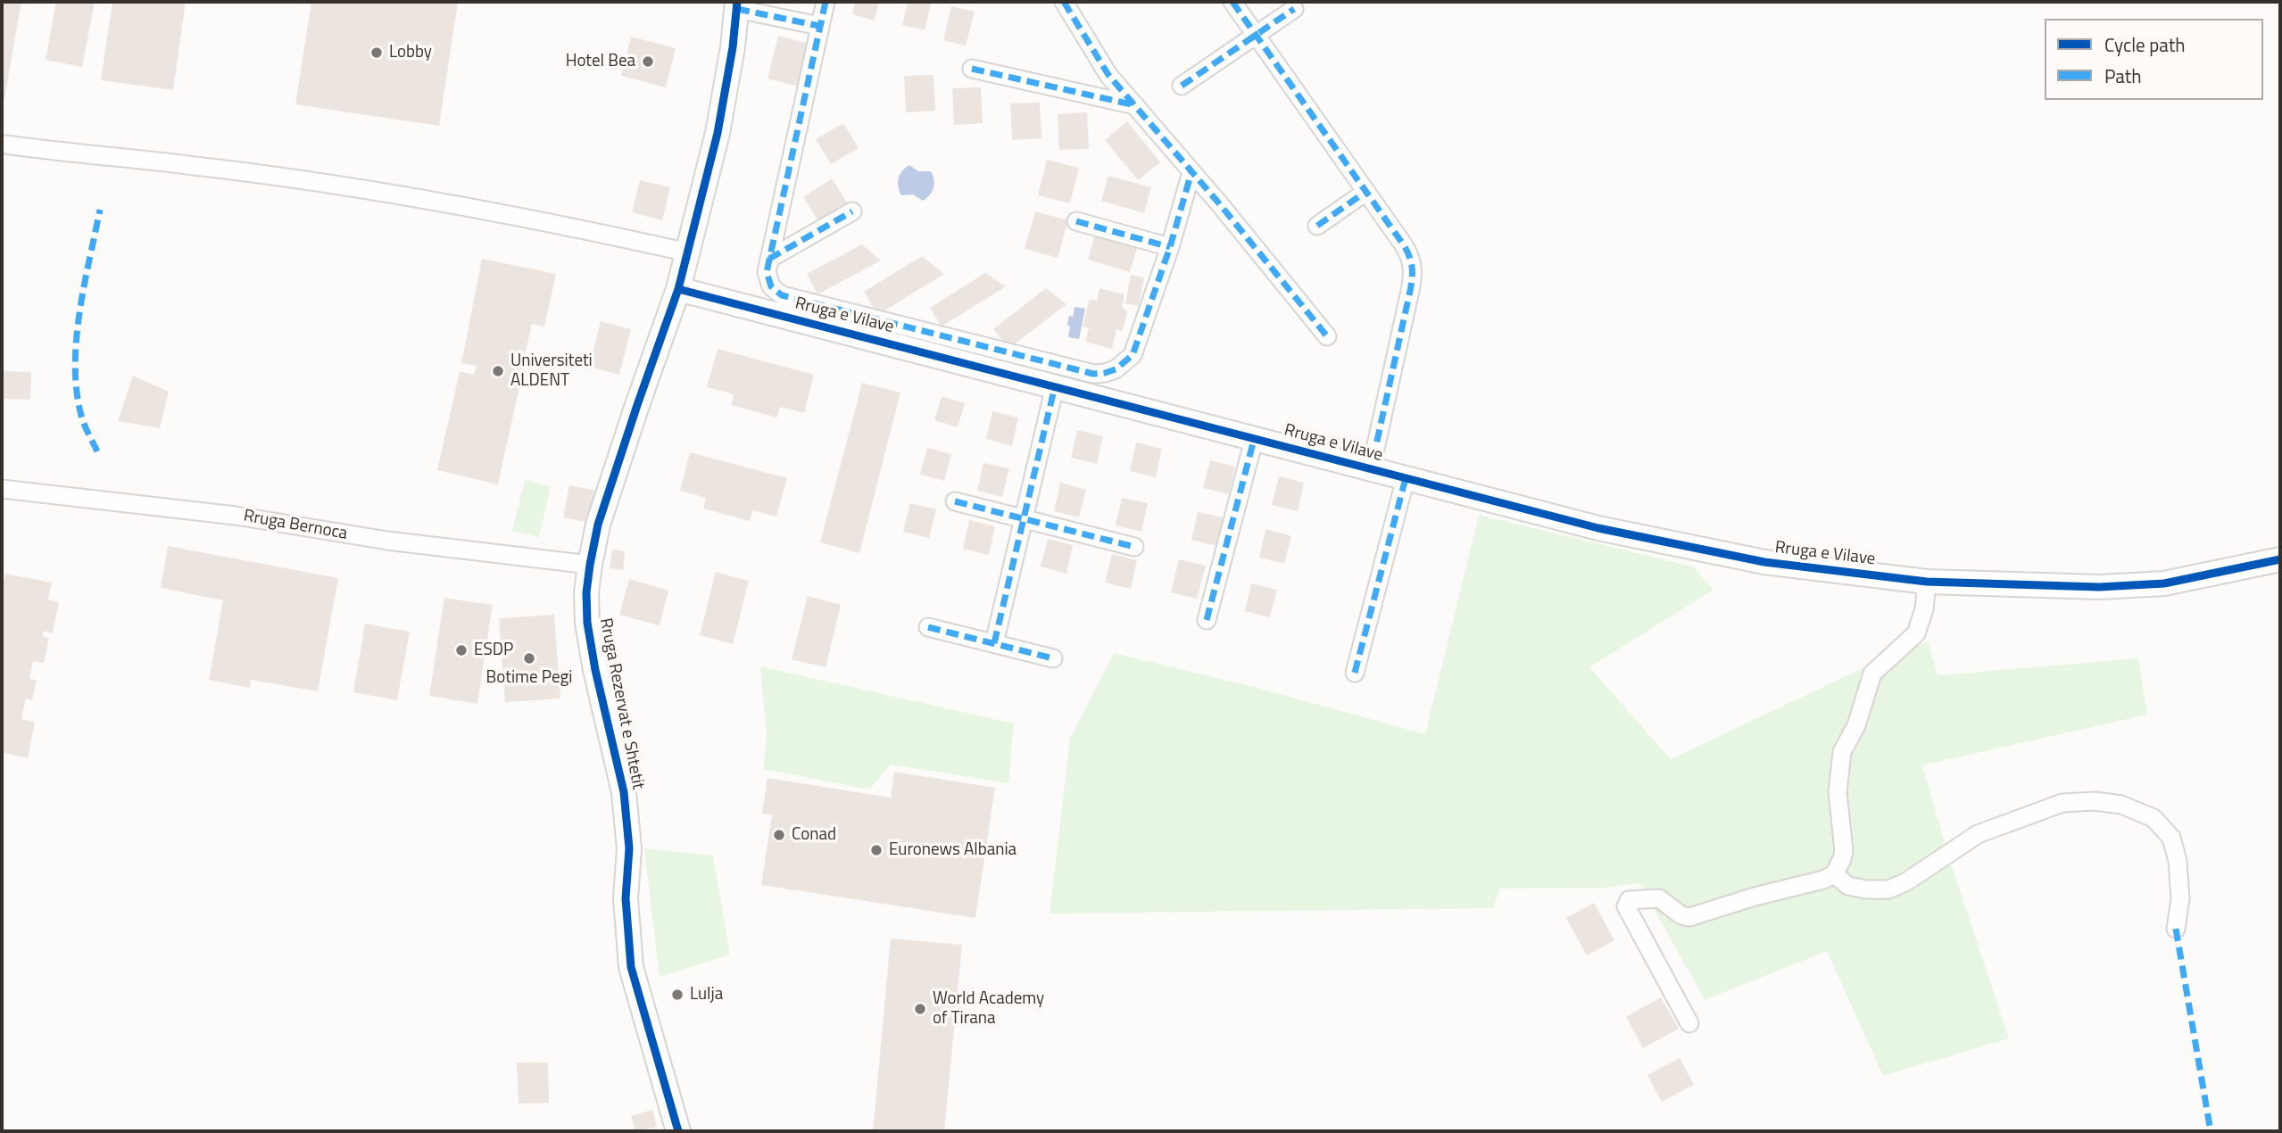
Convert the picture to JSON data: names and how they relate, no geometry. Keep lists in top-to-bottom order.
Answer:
{
  "streets": {
    "street": ["Rruga e Vilave", "Rruga Bernoca", "Rruga Rezervat e Shtetit"]
  },
  "crossings": [
    ["Rruga e Vilave", "Rruga Rezervat e Shtetit"],
    ["Rruga Bernoca", "Rruga Rezervat e Shtetit"]
  ],
  "places": [
    "Lobby",
    "Hotel Bea",
    "Universiteti ALDENT",
    "ESDP",
    "Botime Pegi",
    "Conad",
    "Euronews Albania",
    "Lulja",
    "World Academy of Tirana"
  ],
  "legend": ["Cycle path", "Path"]
}
